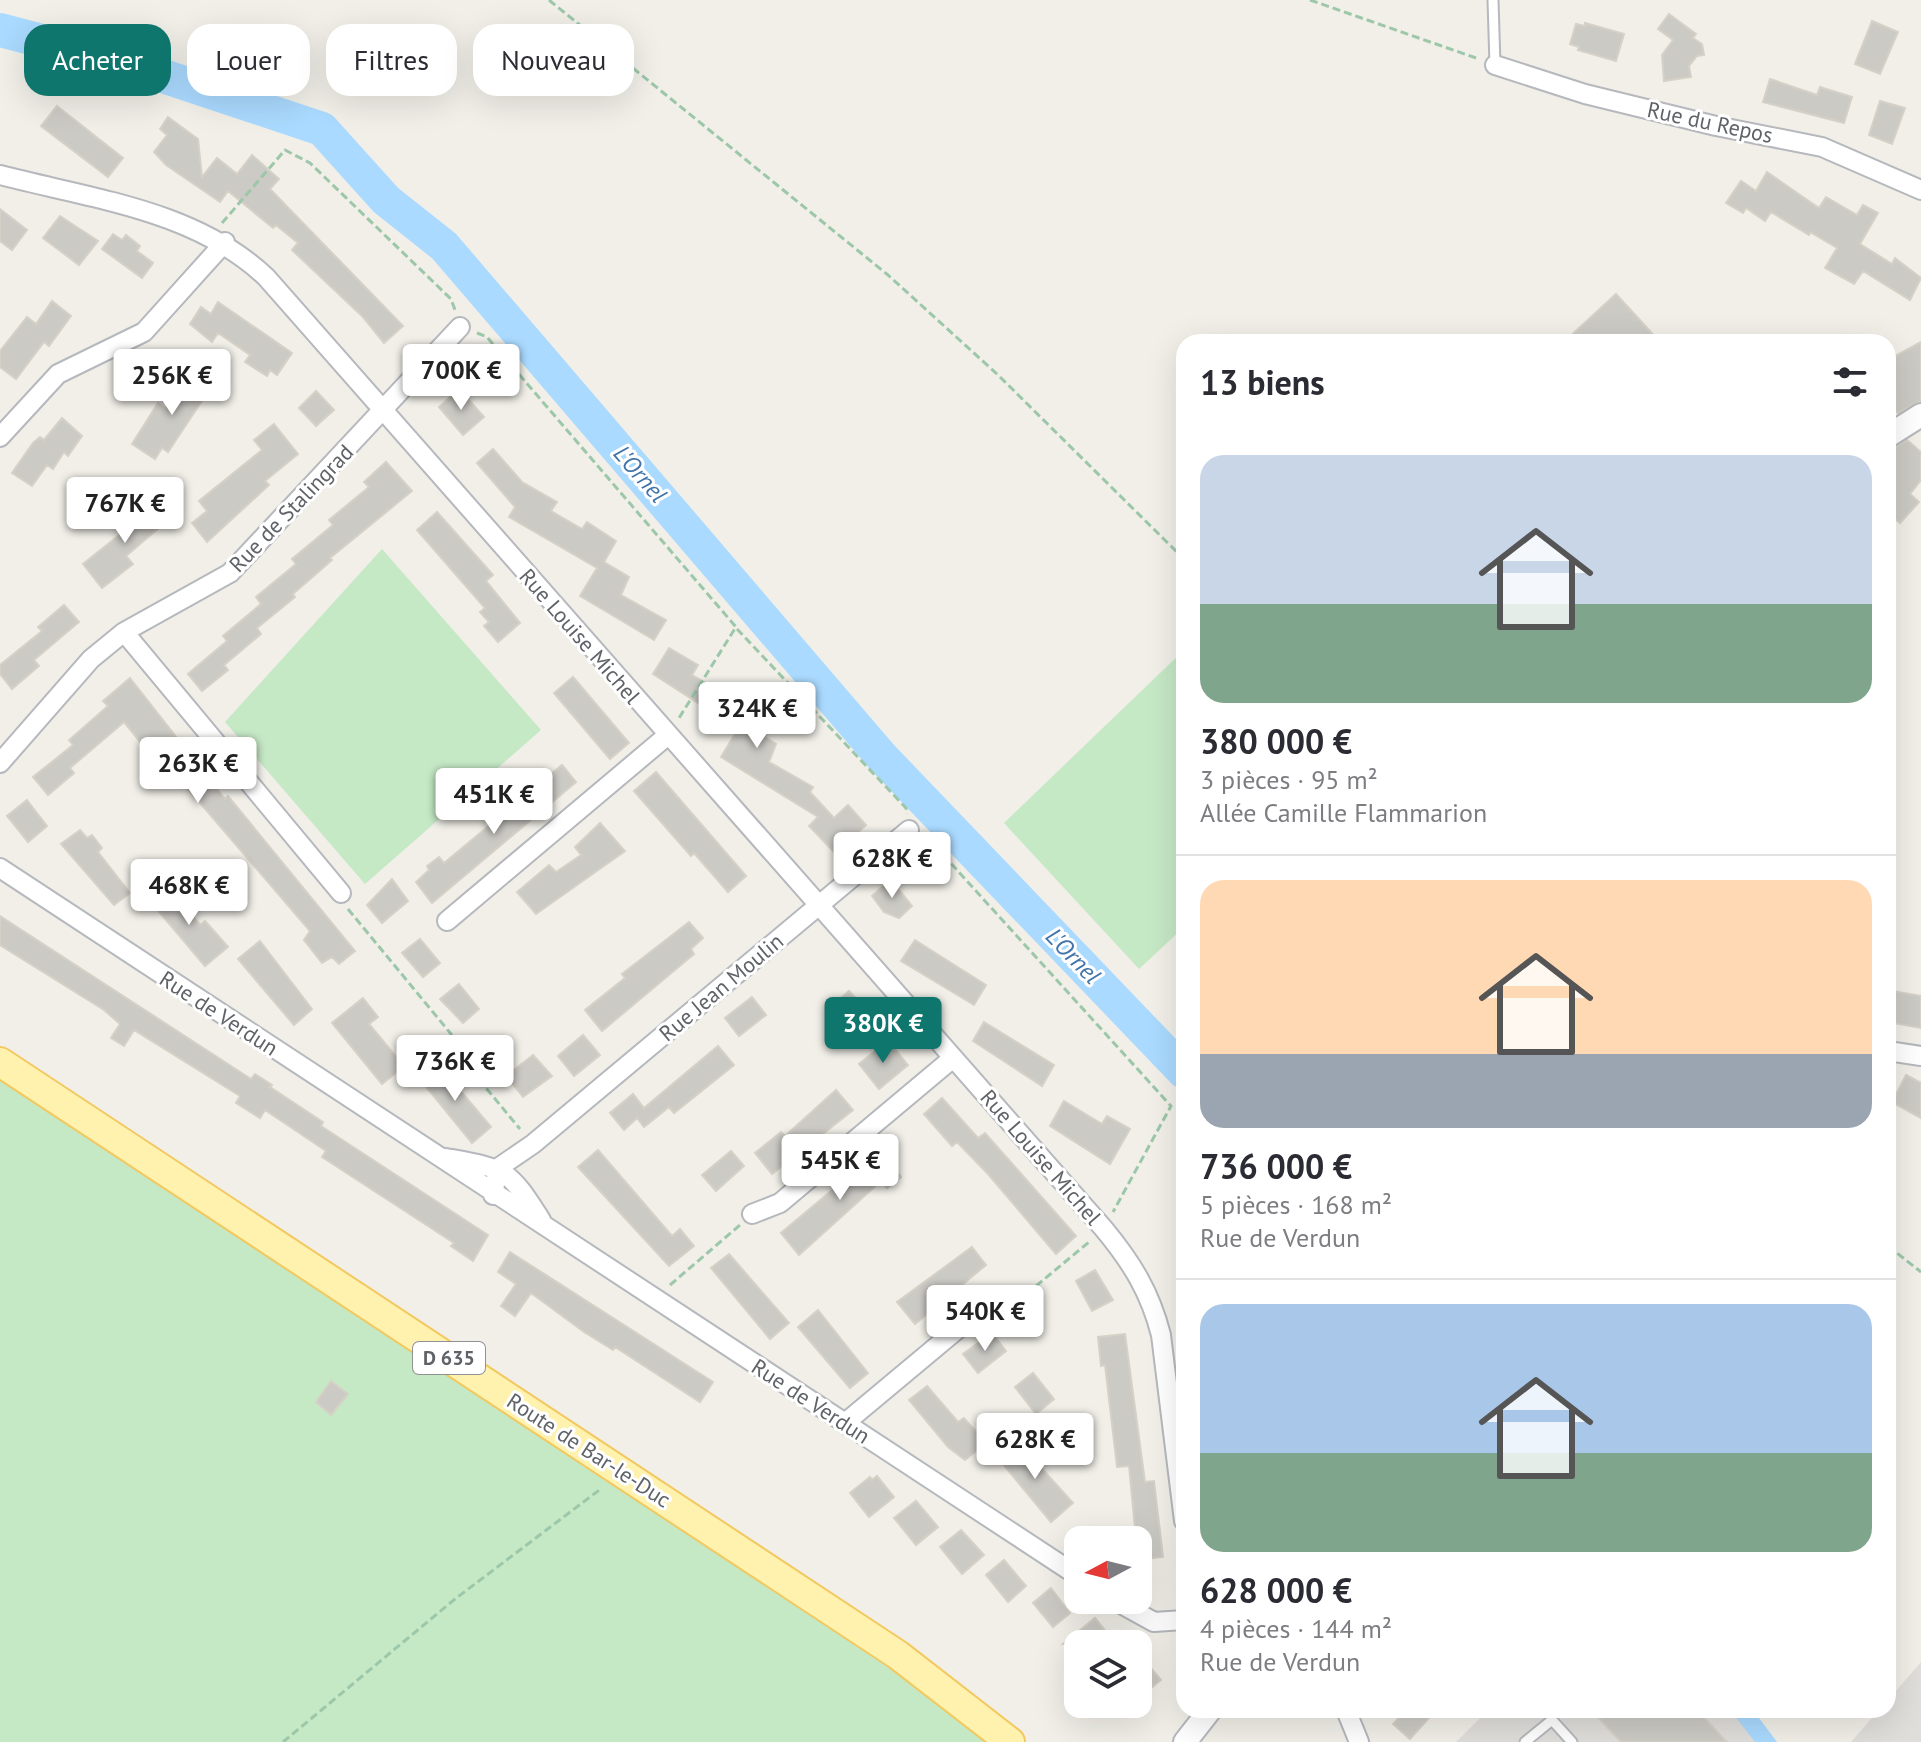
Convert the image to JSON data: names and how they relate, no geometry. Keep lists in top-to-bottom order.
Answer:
{
  "streets": {
    "main road": ["D 635", "Route de Bar-le-Duc"],
    "street": [
      "Rue du Repos",
      "Rue de Stalingrad",
      "Rue Louise Michel",
      "Rue Jean Moulin",
      "Rue de Verdun"
    ]
  },
  "crossings": [
    ["Rue de Stalingrad", "Rue Louise Michel"],
    ["Rue Louise Michel", "Rue Jean Moulin"],
    ["Rue Jean Moulin", "Rue de Verdun"]
  ],
  "water": ["L'Ornel"],
  "north": "left",
  "page": {
    "chip": [
      "Acheter",
      "Louer",
      "Filtres",
      "Nouveau"
    ],
    "heading": "13 biens",
    "price": [
      "700K €",
      "256K €",
      "767K €",
      "324K €",
      "263K €",
      "451K €",
      "628K €",
      "468K €",
      "380K €",
      "736K €",
      "545K €",
      "540K €",
      "628K €"
    ],
    "list": [
      {
        "name": "380 000 €",
        "note": "3 pièces · 95 m² · Allée Camille Flammarion"
      },
      {
        "name": "736 000 €",
        "note": "5 pièces · 168 m² · Rue de Verdun"
      },
      {
        "name": "628 000 €",
        "note": "4 pièces · 144 m² · Rue de Verdun"
      }
    ]
  }
}
